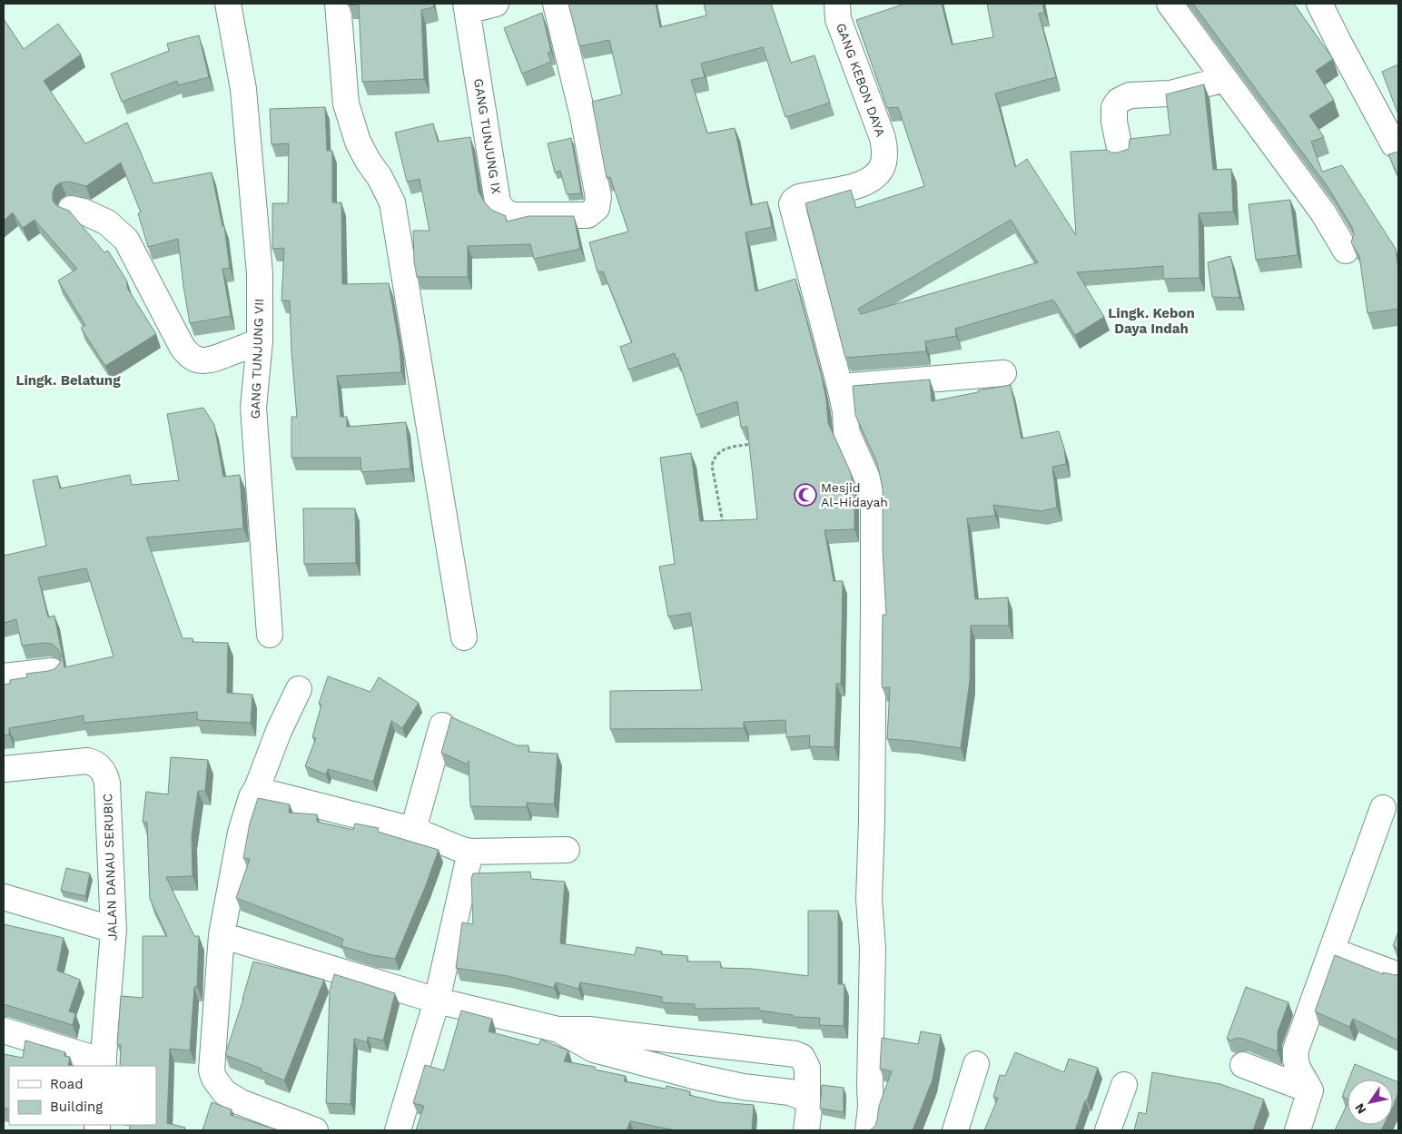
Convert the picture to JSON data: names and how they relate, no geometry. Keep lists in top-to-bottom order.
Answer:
{
  "streets": {
    "street": [
      "GANG KEBON DAYA",
      "GANG TUNJUNG IX",
      "GANG TUNJUNG VII",
      "JALAN DANAU SERUBIC"
    ]
  },
  "districts": ["Lingk. Kebon Daya Indah", "Lingk. Belatung"],
  "places": {
    "mosque": ["Mesjid Al-Hidayah"]
  },
  "legend": ["Road", "Building"],
  "north": "bottom left"
}
